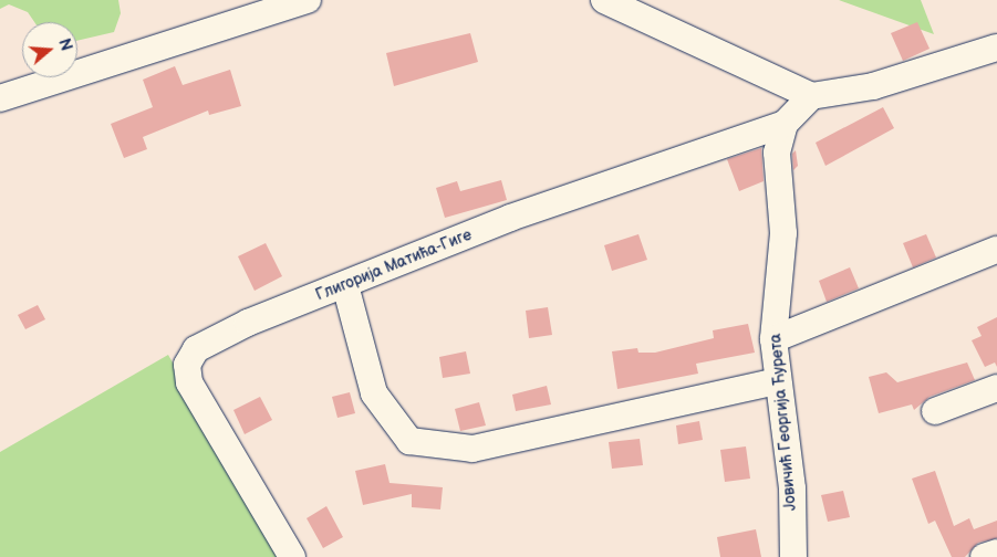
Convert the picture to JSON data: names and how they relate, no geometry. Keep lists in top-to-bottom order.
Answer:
{
  "streets": {
    "street": ["Глигорија Матића-Гиге", "Јовичић Георгија Ћурета"]
  },
  "crossings": [
    ["Глигорија Матића-Гиге", "Јовичић Георгија Ћурета"]
  ],
  "north": "right"
}
